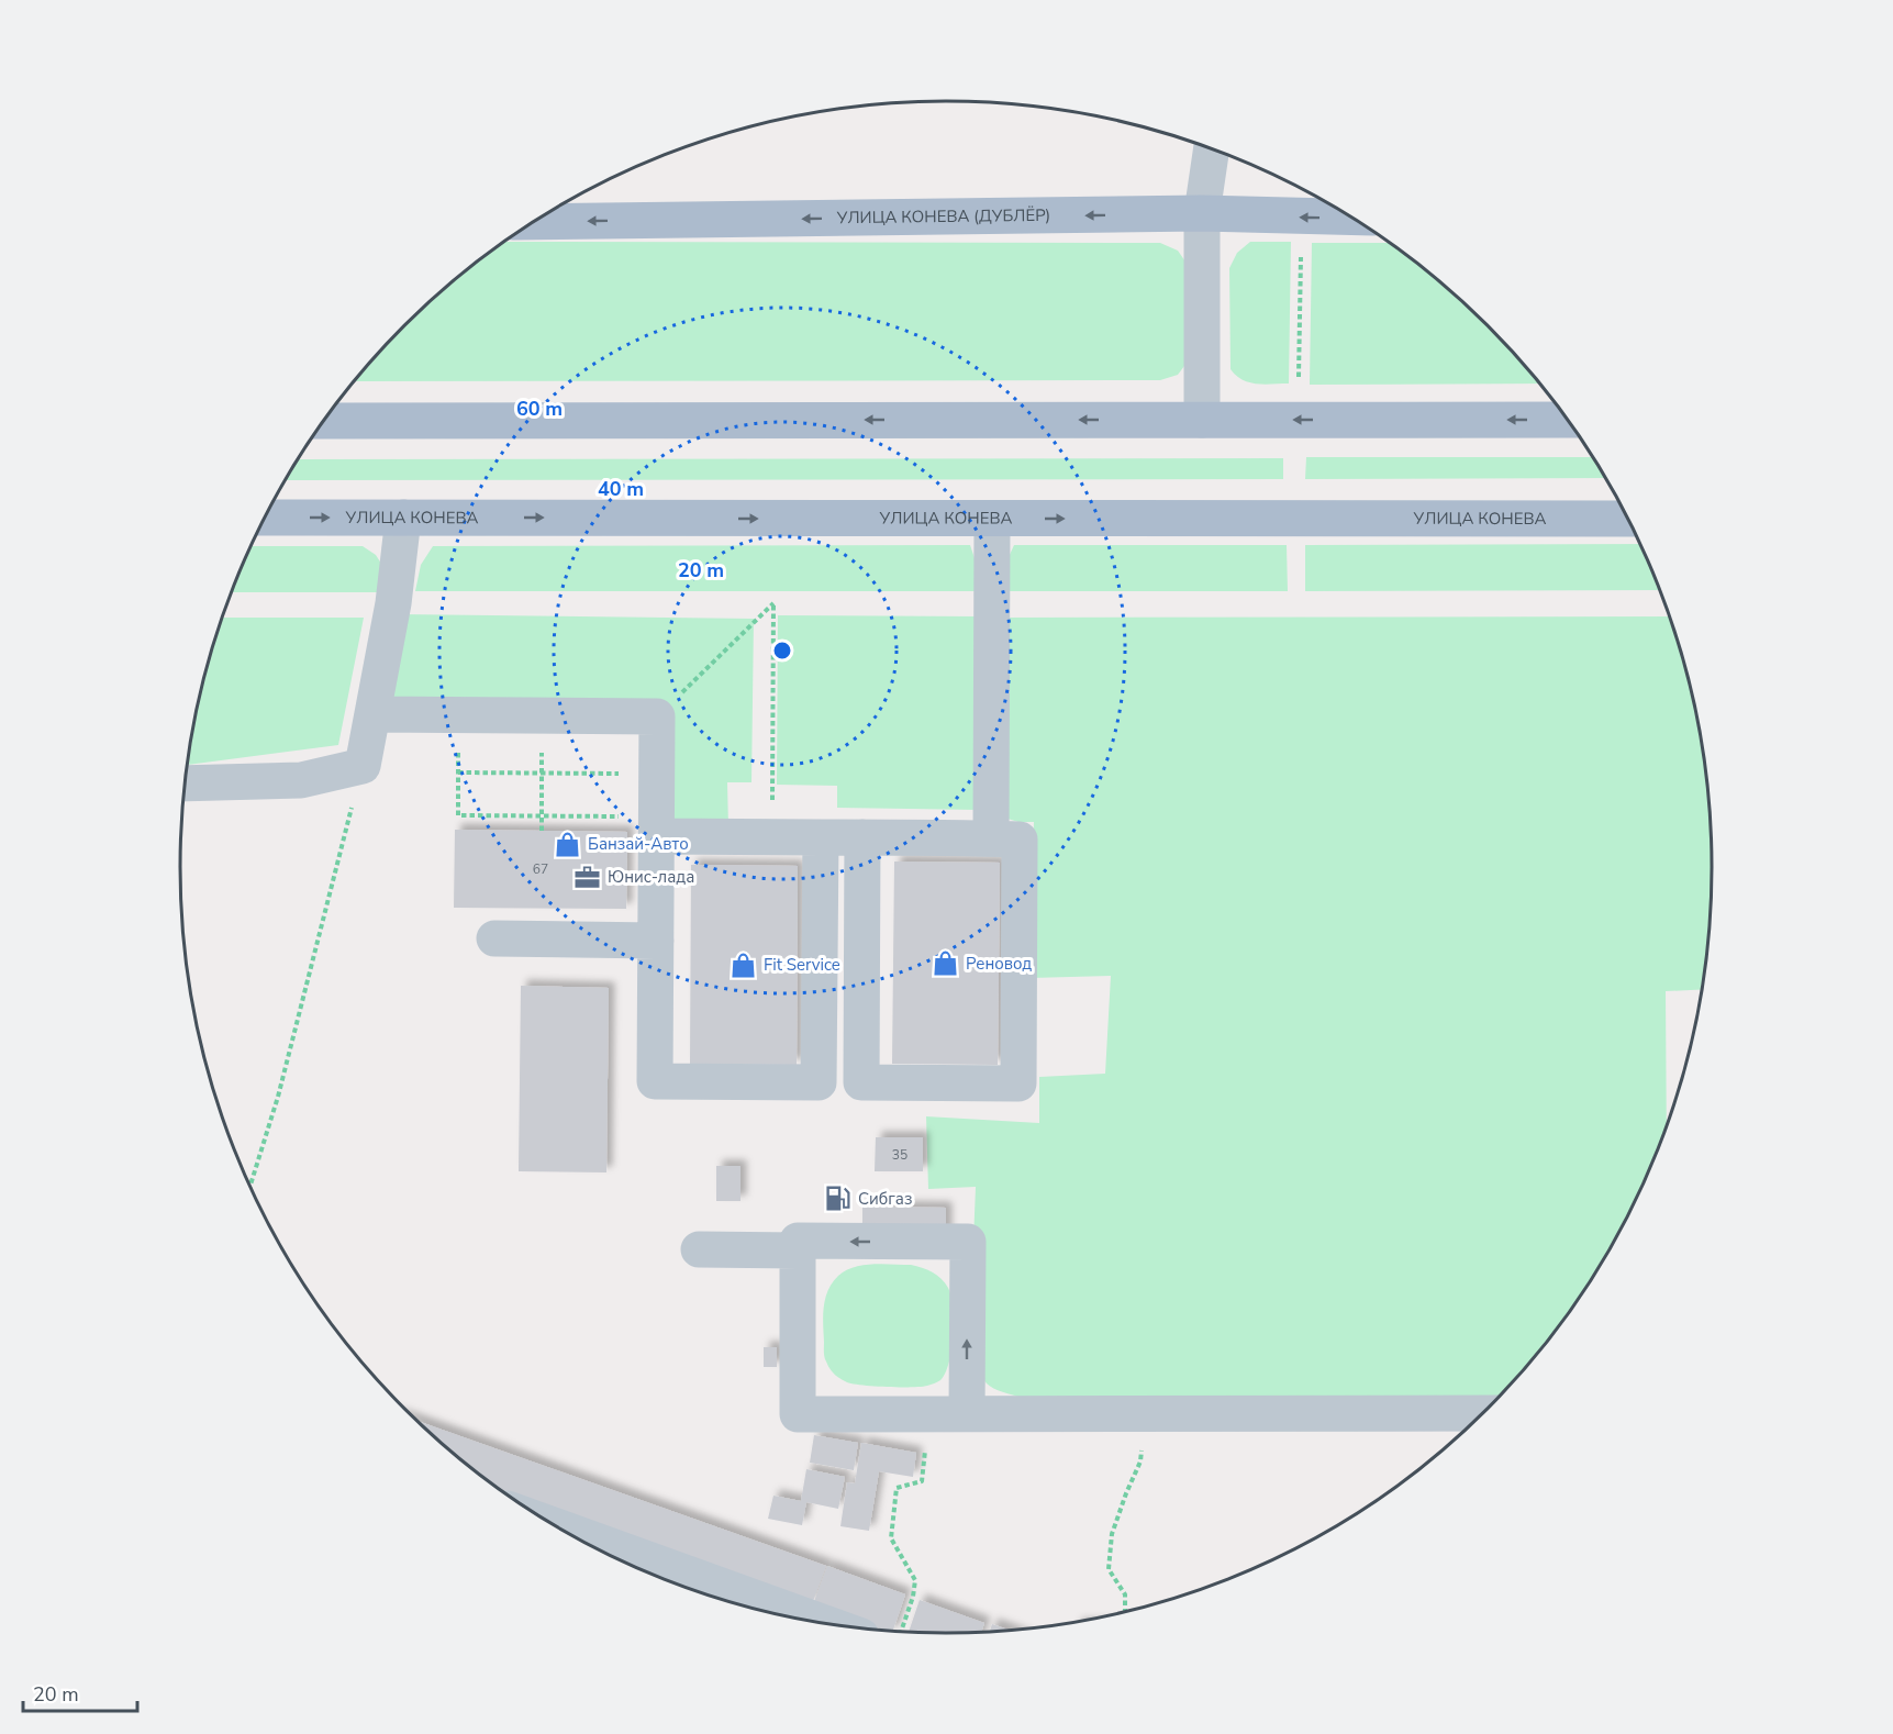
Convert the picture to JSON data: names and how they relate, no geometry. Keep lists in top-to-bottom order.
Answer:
{
  "streets": {
    "main road": ["УЛИЦА КОНЕВА (ДУБЛЁР)", "УЛИЦА КОНЕВА"]
  },
  "places": {
    "shop": ["Банзай-Авто", "Реновод", "Fit Service"],
    "office": ["Юнис-лада"],
    "fuel station": ["Сибгаз"]
  },
  "house_numbers": ["67", "35"],
  "scale_bar": "20 m",
  "rings": ["60 m", "40 m", "20 m"]
}
